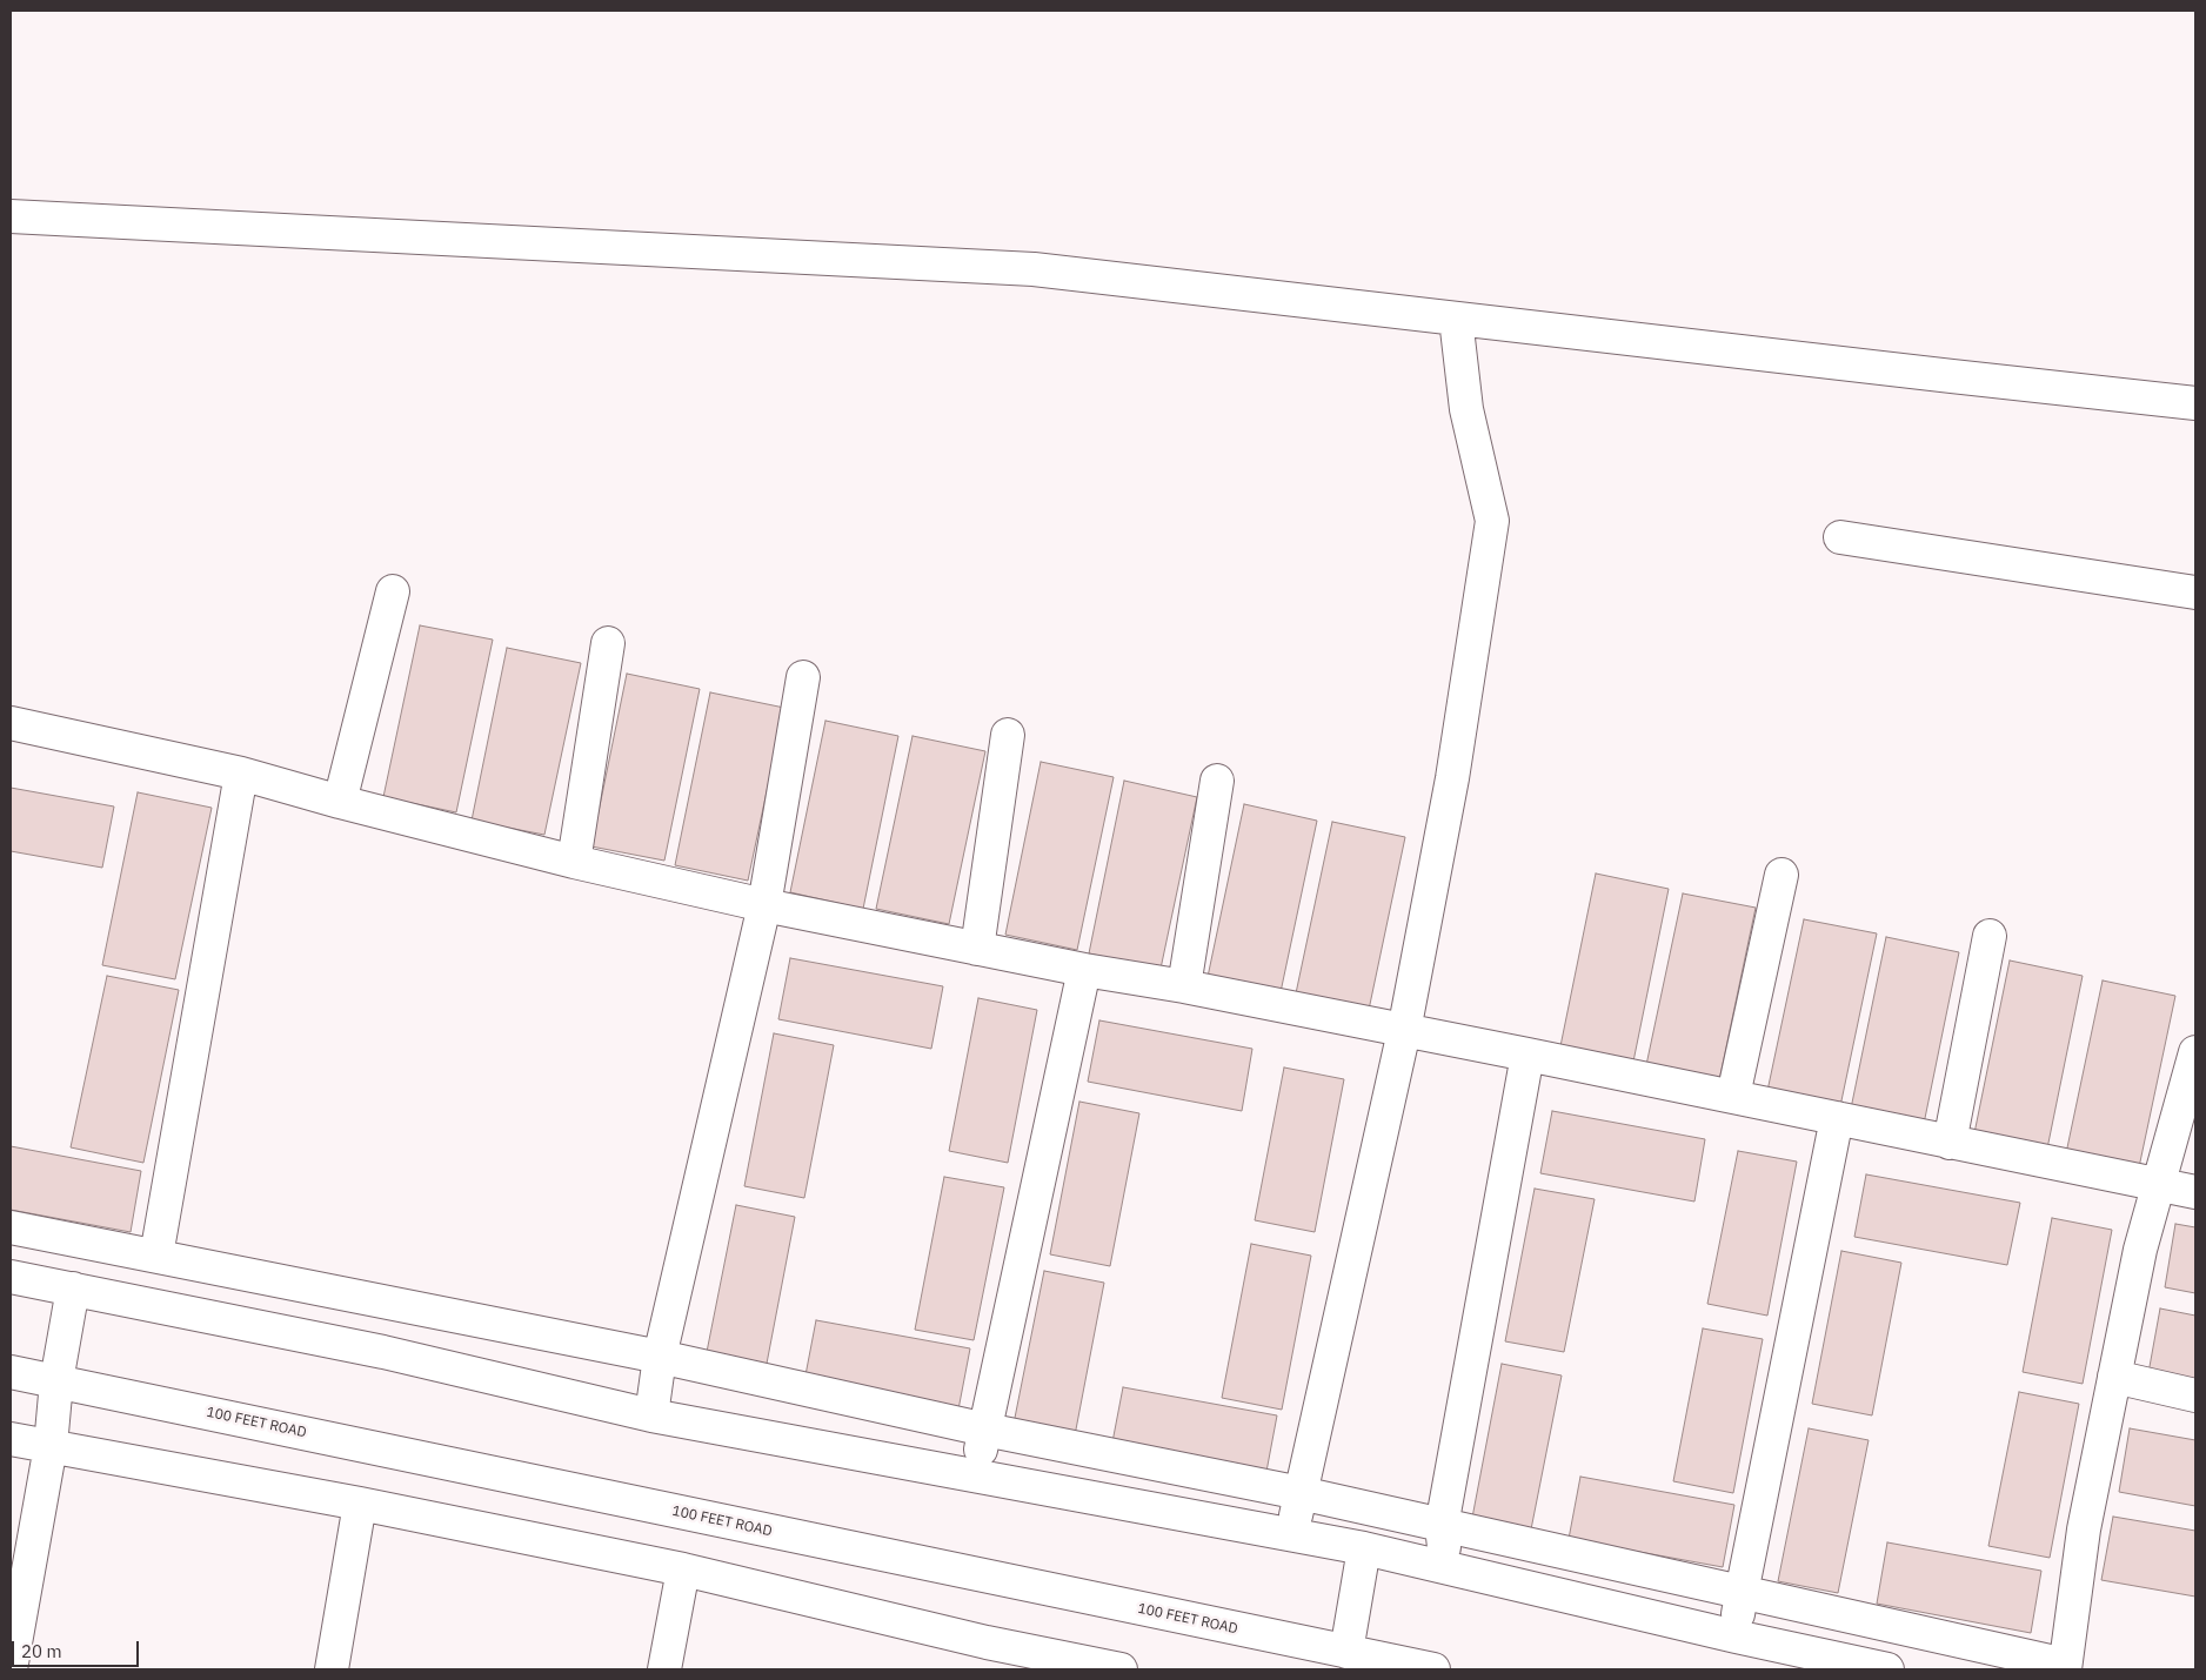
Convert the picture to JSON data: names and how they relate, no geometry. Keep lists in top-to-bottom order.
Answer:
{
  "streets": {
    "street": ["100 FEET ROAD"]
  },
  "scale_bar": "20 m"
}
